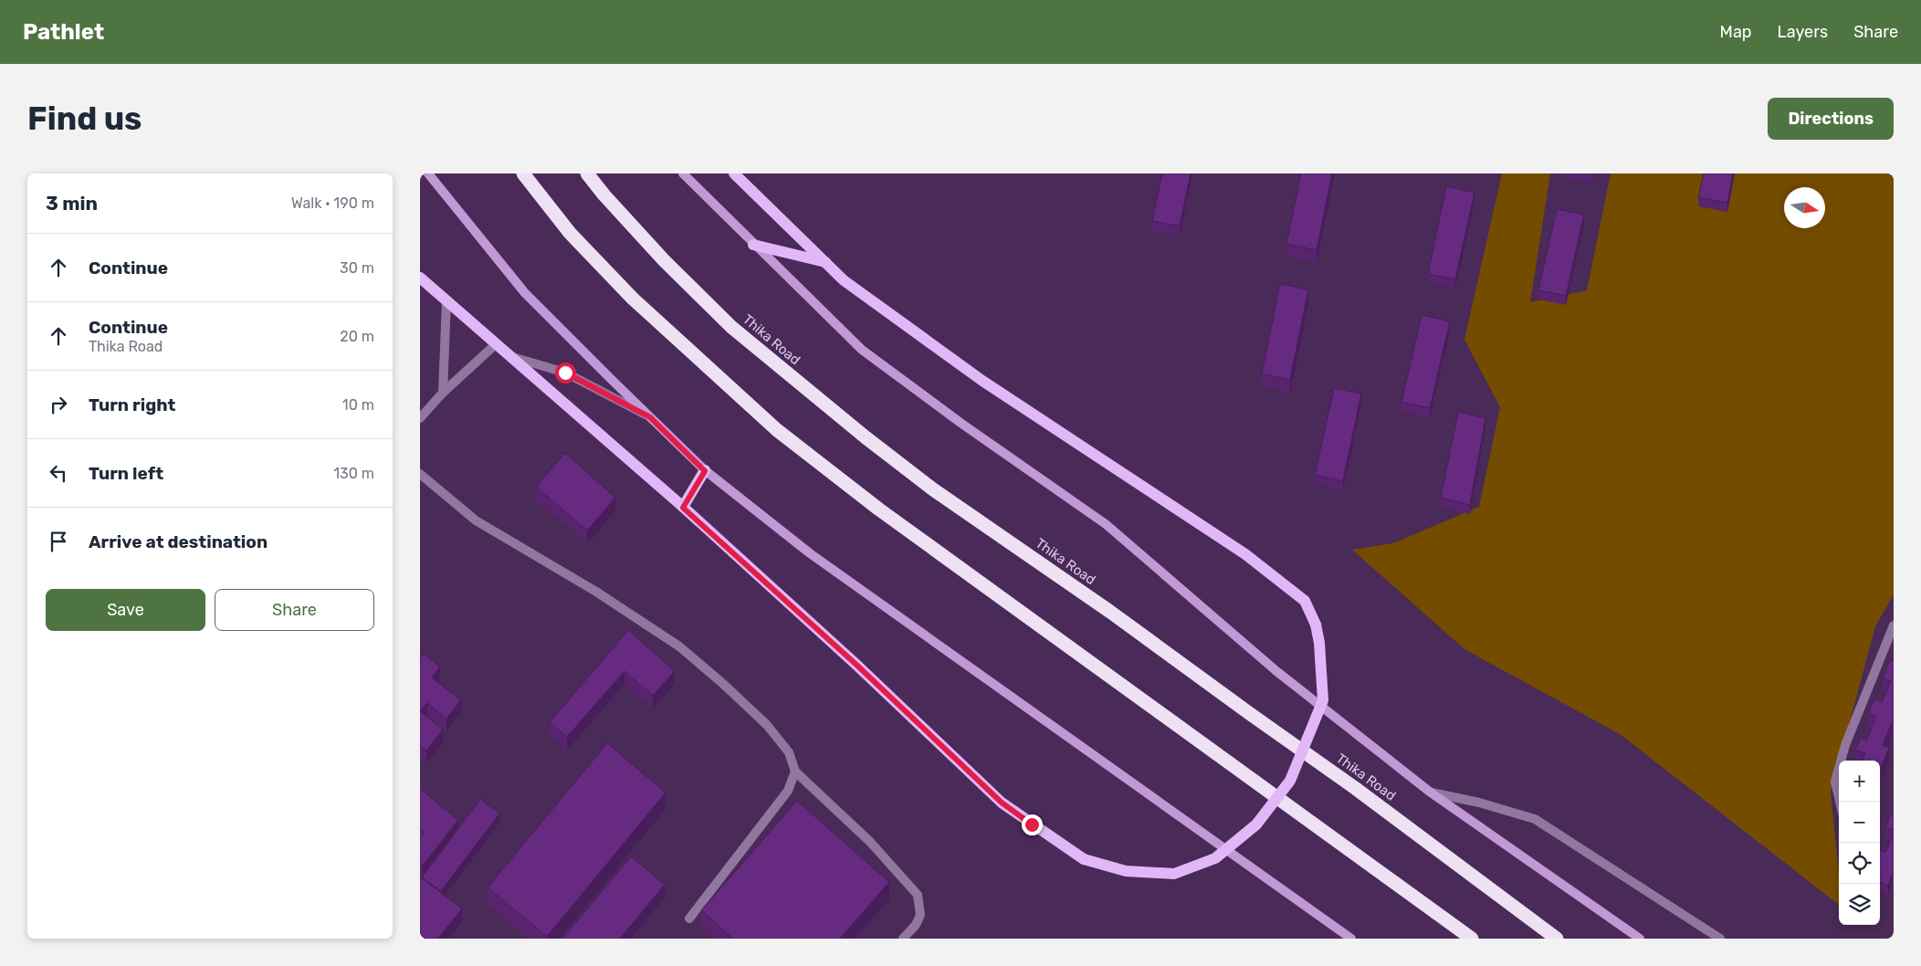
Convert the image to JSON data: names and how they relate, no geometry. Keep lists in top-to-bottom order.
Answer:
{
  "streets": {
    "highway": ["Thika Road"]
  },
  "north": "right",
  "page": {
    "header": "Pathlet",
    "nav": ["Map", "Layers", "Share"],
    "buttons": [
      "Directions",
      ["Save", "Share"]
    ],
    "title": "Find us",
    "heading": ["3 min", "Walk · 190 m"],
    "list": [
      ["Continue", "30 m"],
      ["Continue", "Thika Road", "20 m"],
      ["Turn right", "10 m"],
      ["Turn left", "130 m"],
      "Arrive at destination"
    ],
    "map_buttons": ["+", "−"]
  }
}
